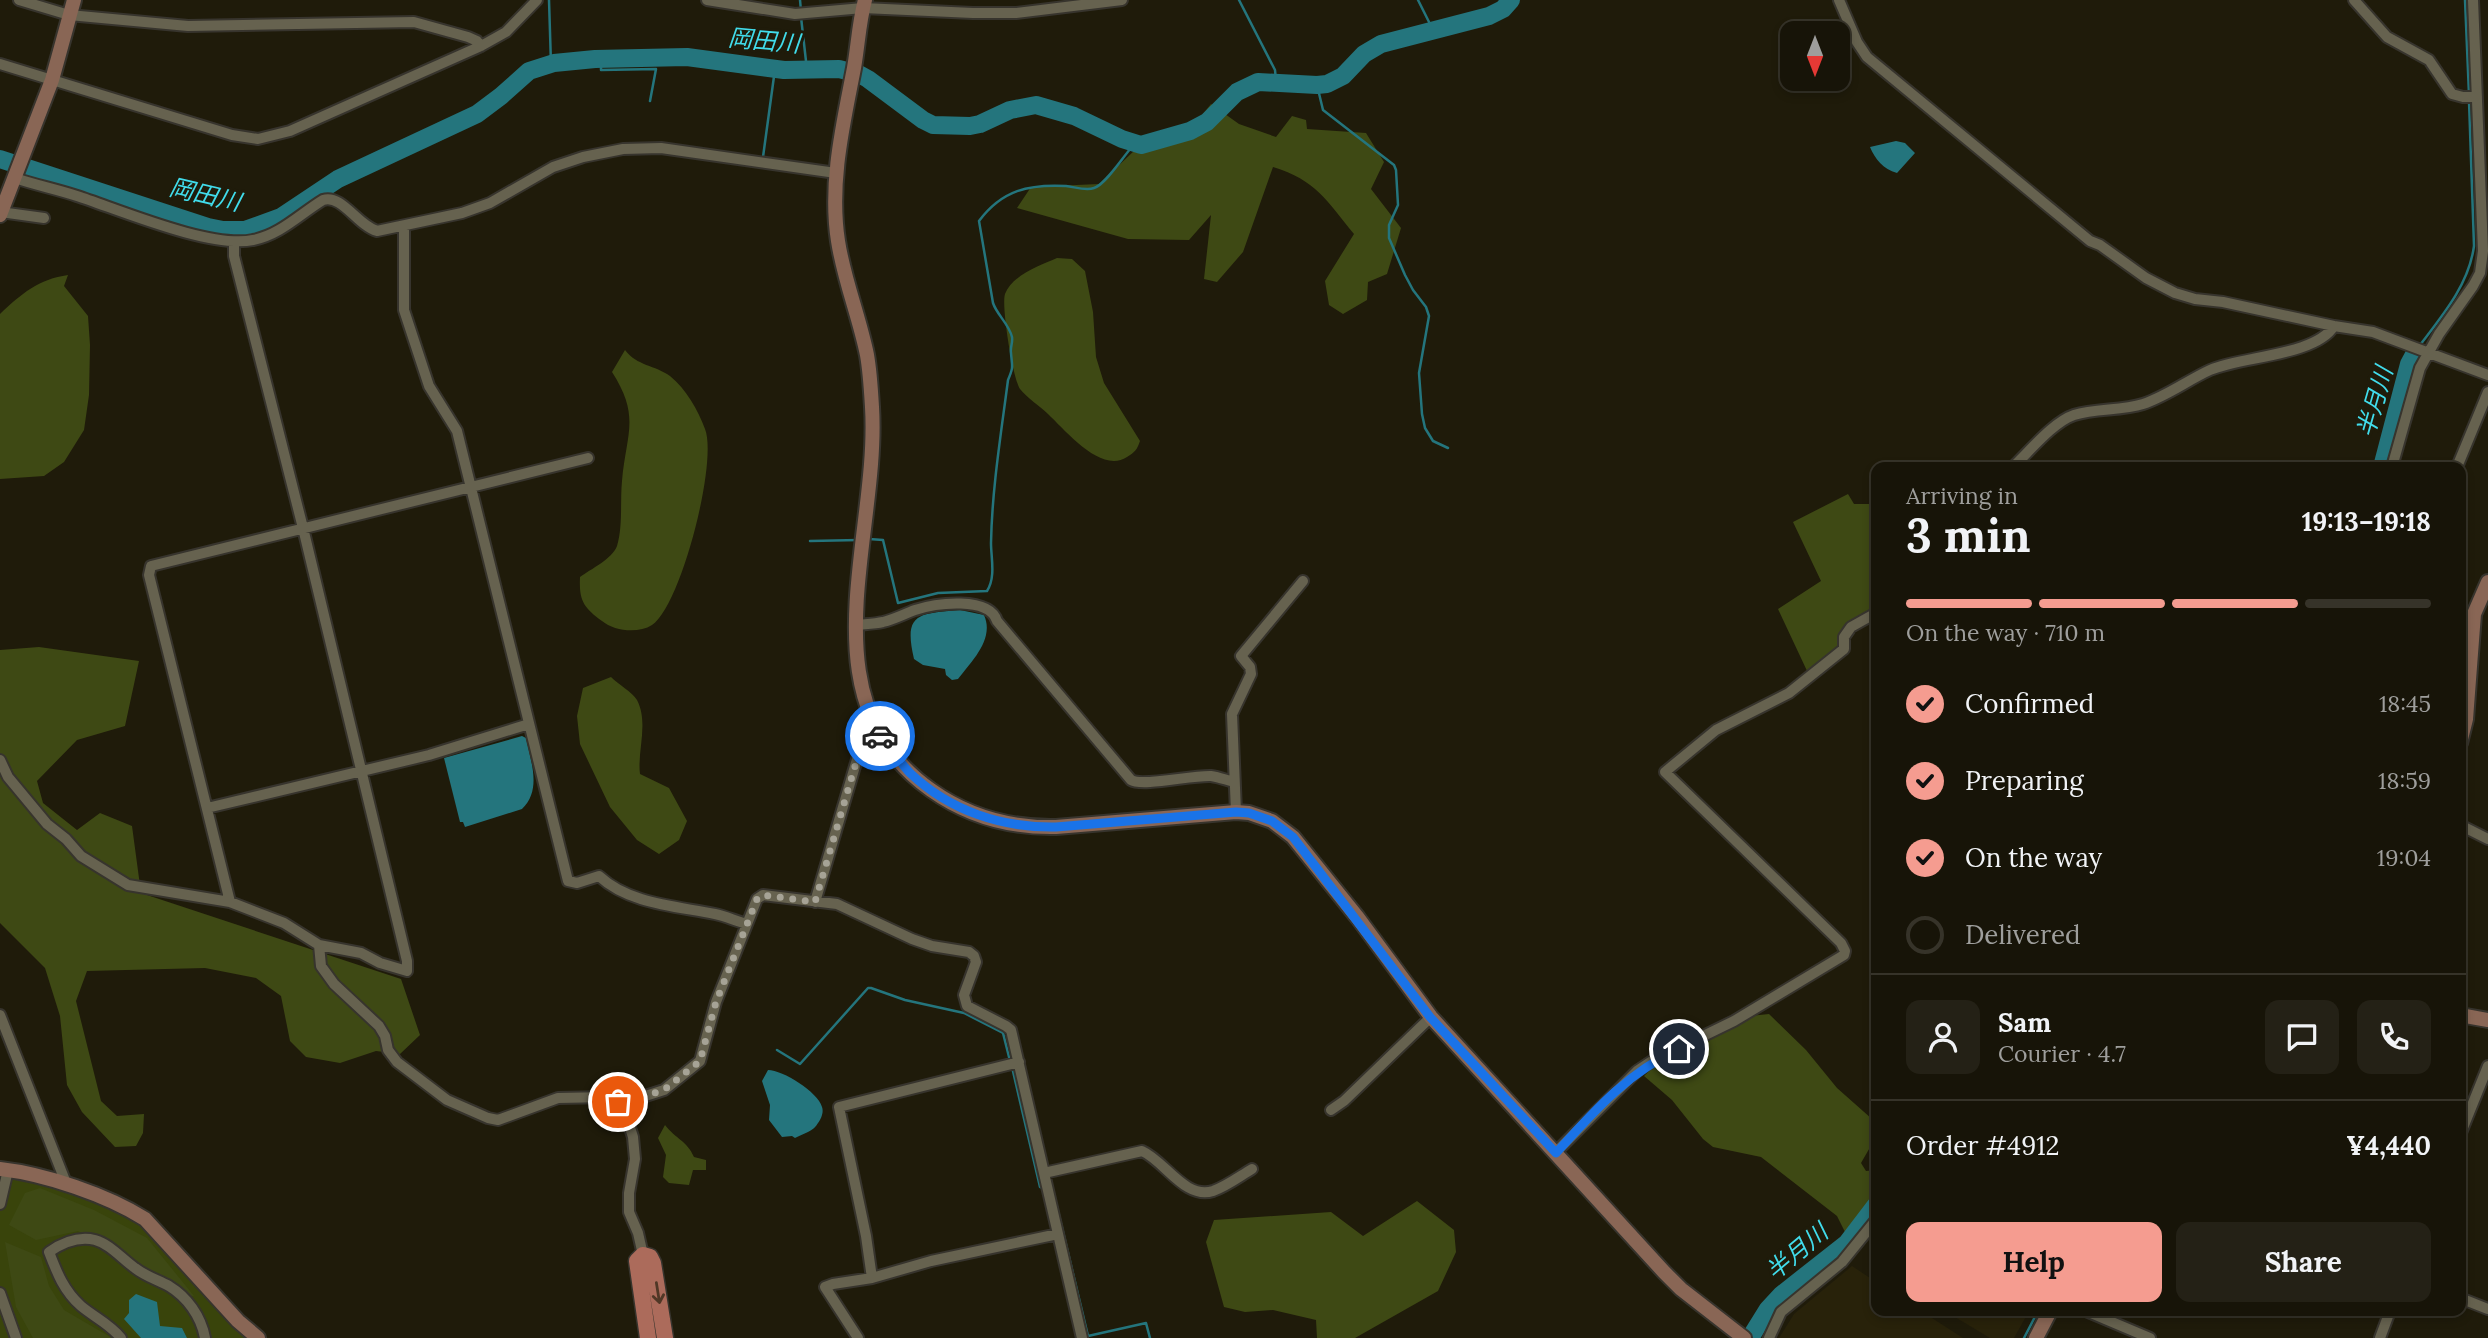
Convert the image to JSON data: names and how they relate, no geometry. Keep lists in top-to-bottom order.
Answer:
{
  "water": ["岡田川", "半月川"],
  "north": "bottom",
  "page": {
    "heading": ["3 min", "Arriving in", "19:13–19:18"],
    "panel": [
      "Sam",
      "Courier · 4.7",
      "Order #4912",
      "¥4,440"
    ],
    "bar": "On the way · 710 m",
    "list": [
      ["Confirmed", "18:45"],
      ["Preparing", "18:59"],
      ["On the way", "19:04"],
      "Delivered"
    ],
    "buttons": ["Help", "Share"]
  }
}
